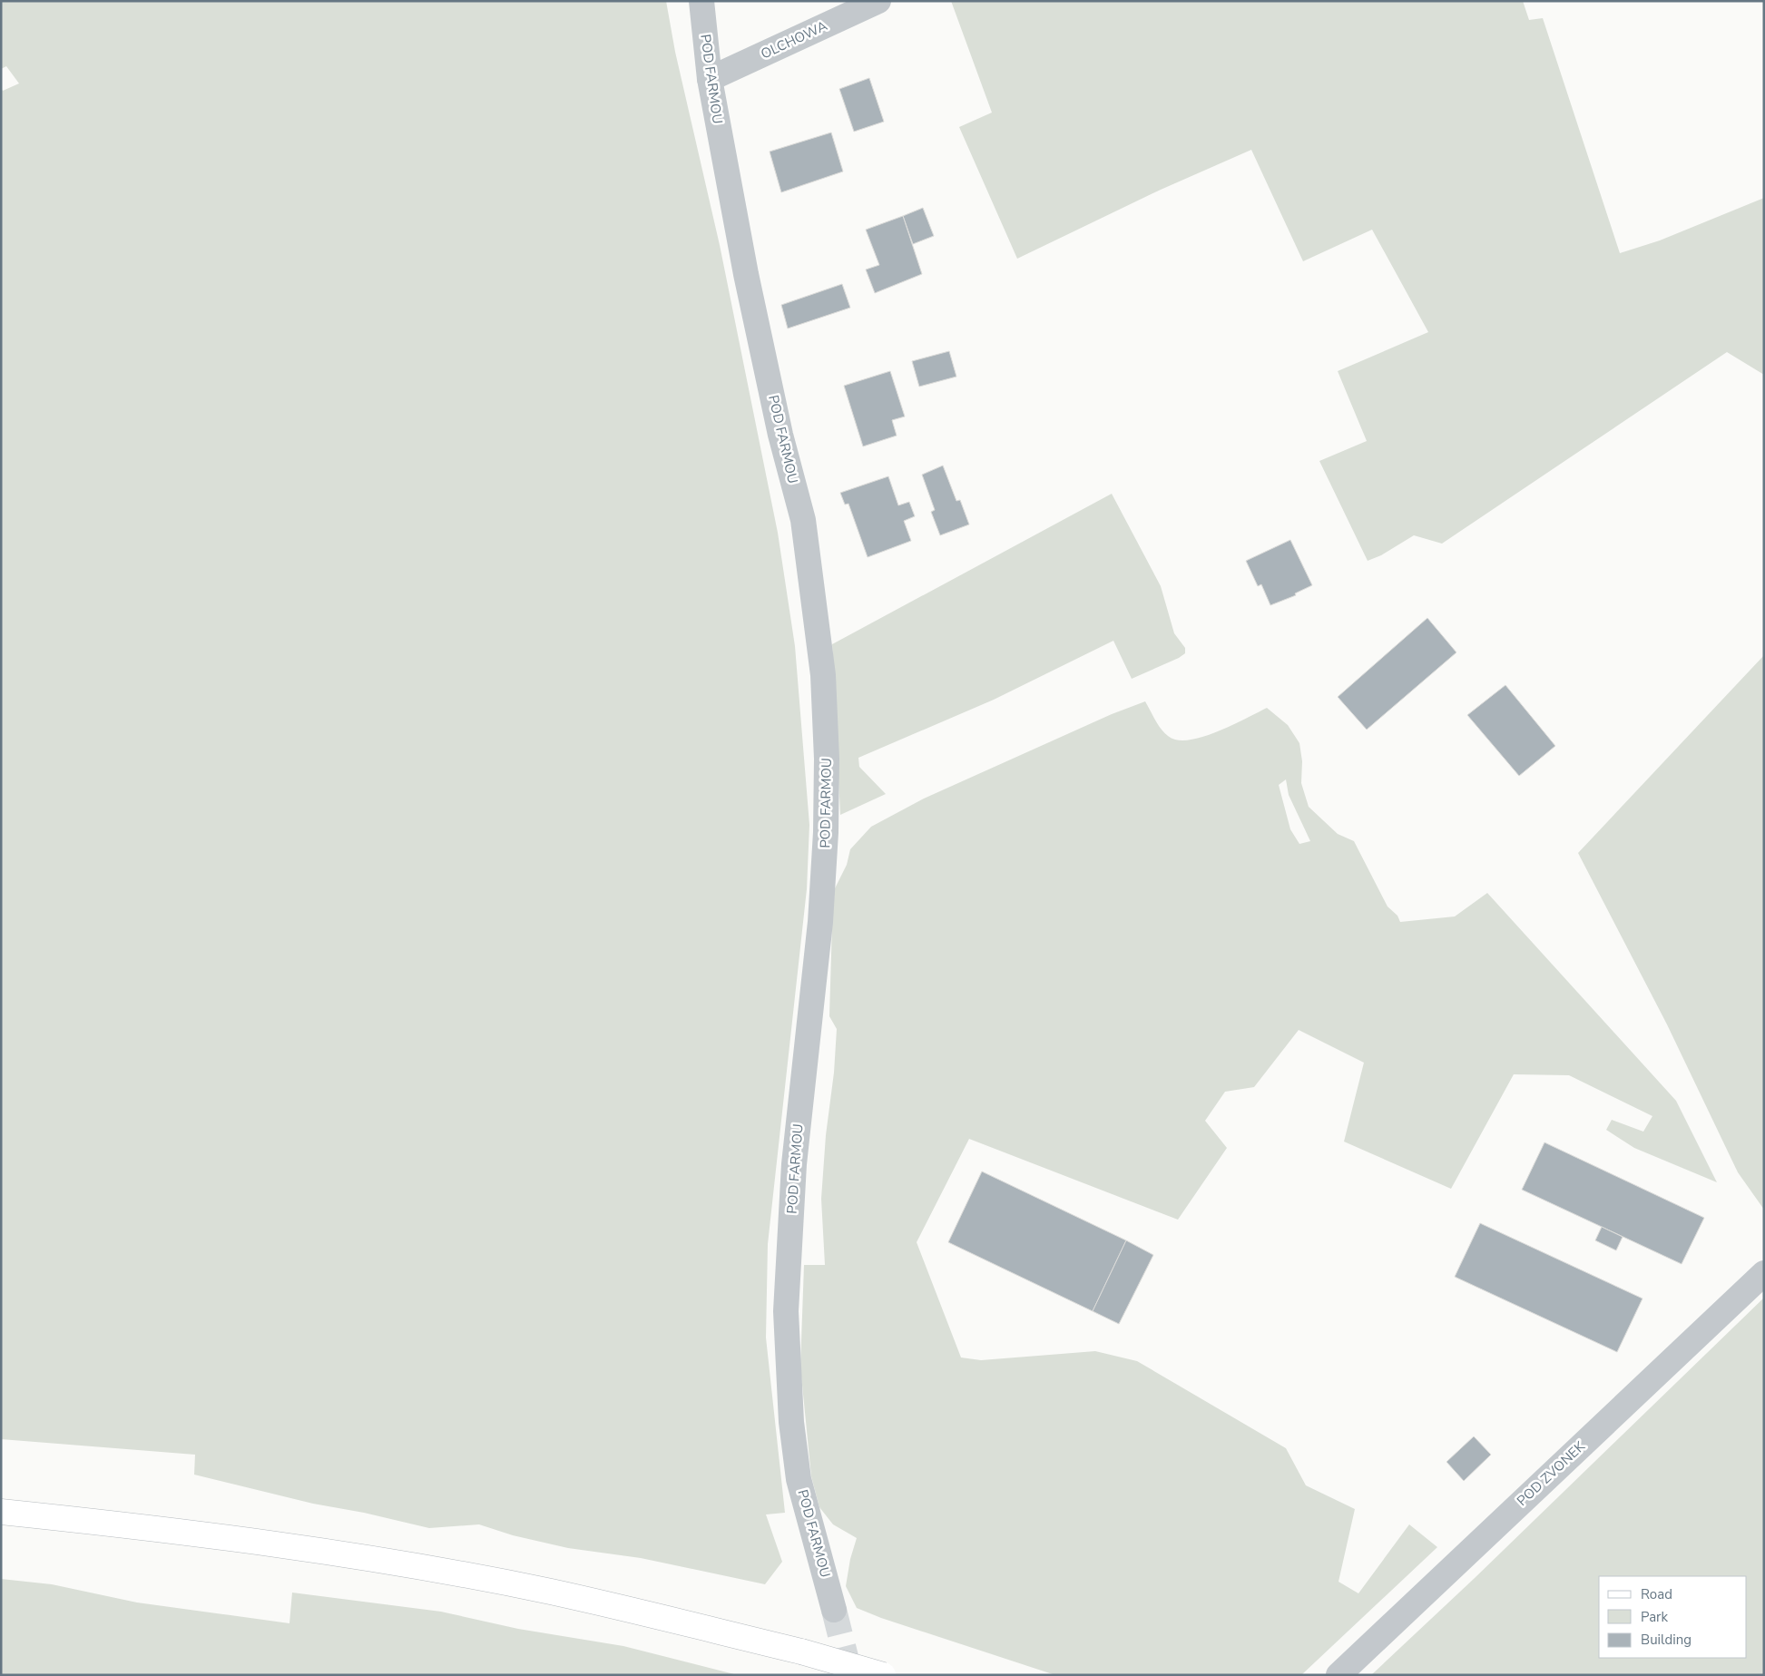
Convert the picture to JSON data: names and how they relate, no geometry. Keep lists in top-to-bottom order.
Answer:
{
  "streets": {
    "street": ["OLCHOWA", "POD FARMOU", "POD ZVONEK"]
  },
  "crossings": [
    ["OLCHOWA", "POD FARMOU"]
  ],
  "legend": ["Road", "Park", "Building"]
}
